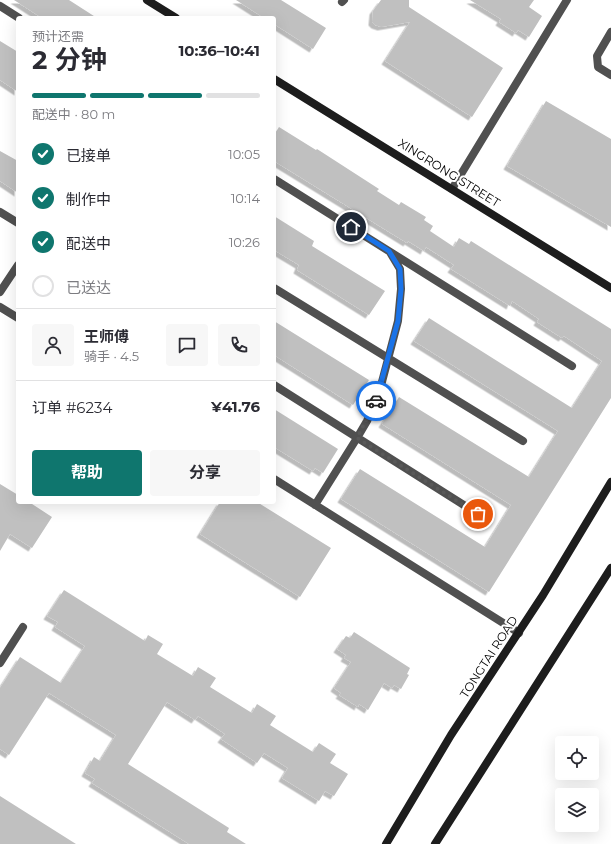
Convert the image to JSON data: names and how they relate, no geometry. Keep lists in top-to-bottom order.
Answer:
{
  "streets": {
    "street": ["XINGRONG STREET", "TONGTAI ROAD"]
  },
  "page": {
    "heading": ["2 分钟", "预计还需", "10:36–10:41"],
    "panel": [
      "王师傅",
      "骑手 · 4.5",
      "订单 #6234",
      "¥41.76"
    ],
    "bar": "配送中 · 80 m",
    "list": [
      ["已接单", "10:05"],
      ["制作中", "10:14"],
      ["配送中", "10:26"],
      "已送达"
    ],
    "buttons": ["帮助", "分享"]
  }
}
